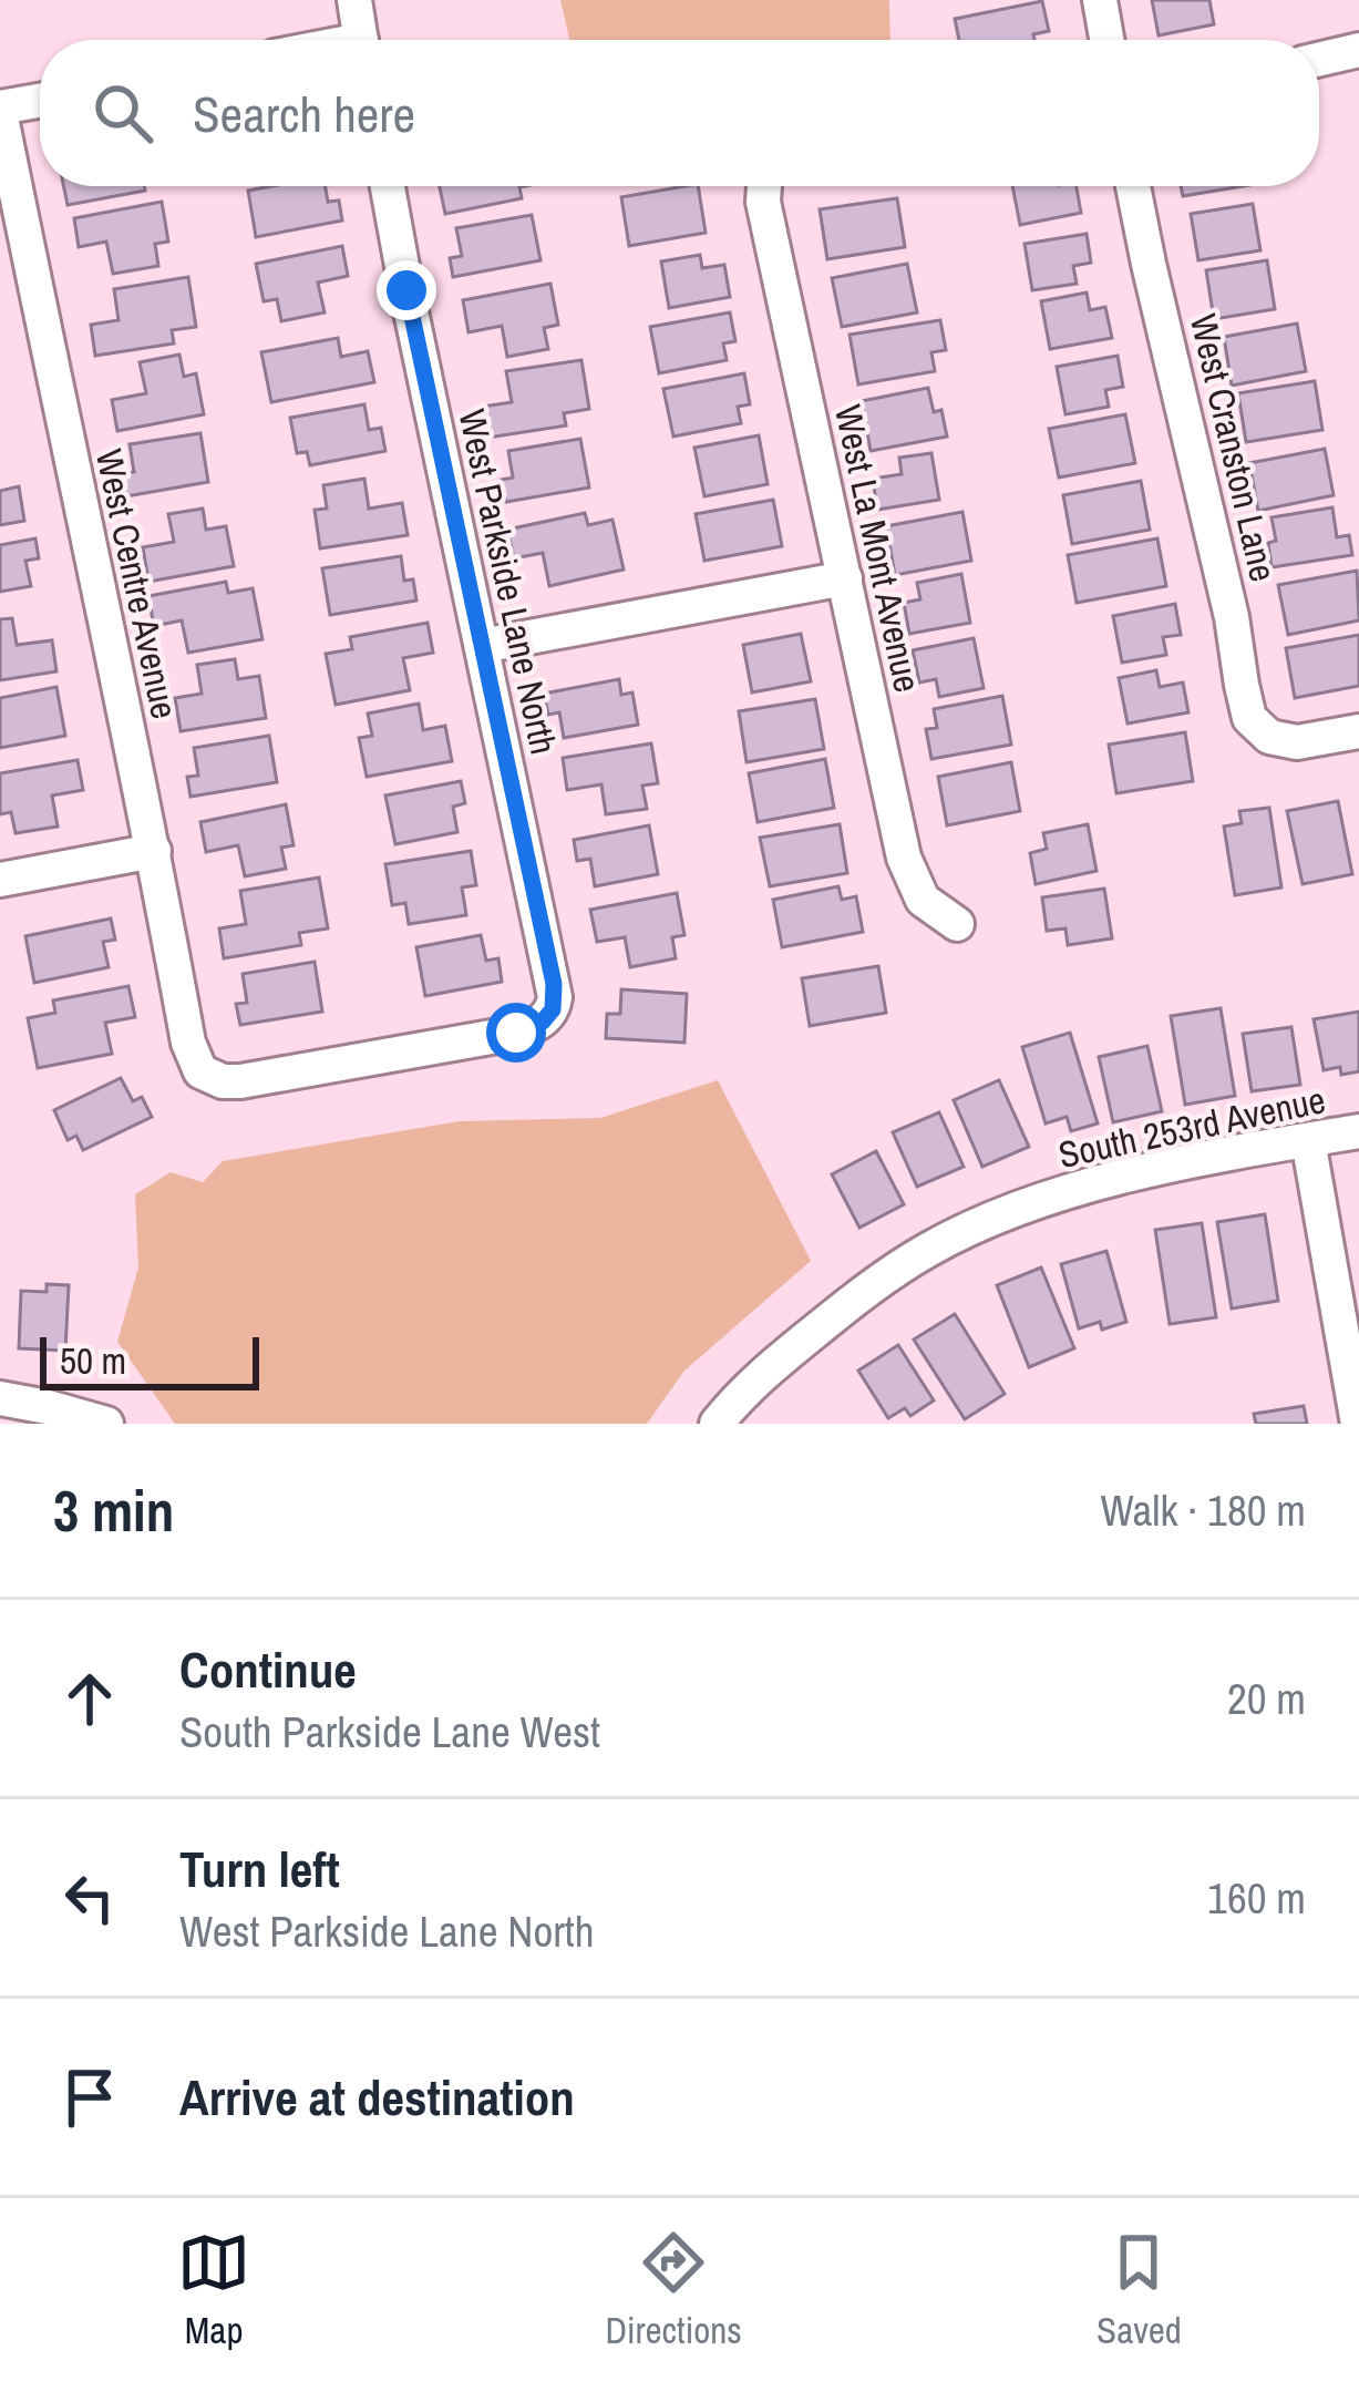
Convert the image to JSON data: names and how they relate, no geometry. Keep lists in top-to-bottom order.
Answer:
{
  "streets": {
    "street": [
      "West Cranston Lane",
      "West La Mont Avenue",
      "West Parkside Lane North",
      "West Centre Avenue",
      "South 253rd Avenue"
    ]
  },
  "crossings": [
    ["West Parkside Lane North", "West Centre Avenue"]
  ],
  "scale_bar": "50 m",
  "page": {
    "search": "Search here",
    "scale": "50 m",
    "heading": ["3 min", "Walk · 180 m"],
    "list": [
      ["Continue", "South Parkside Lane West", "20 m"],
      ["Turn left", "West Parkside Lane North", "160 m"],
      "Arrive at destination"
    ],
    "nav": ["Map", "Directions", "Saved"]
  }
}
